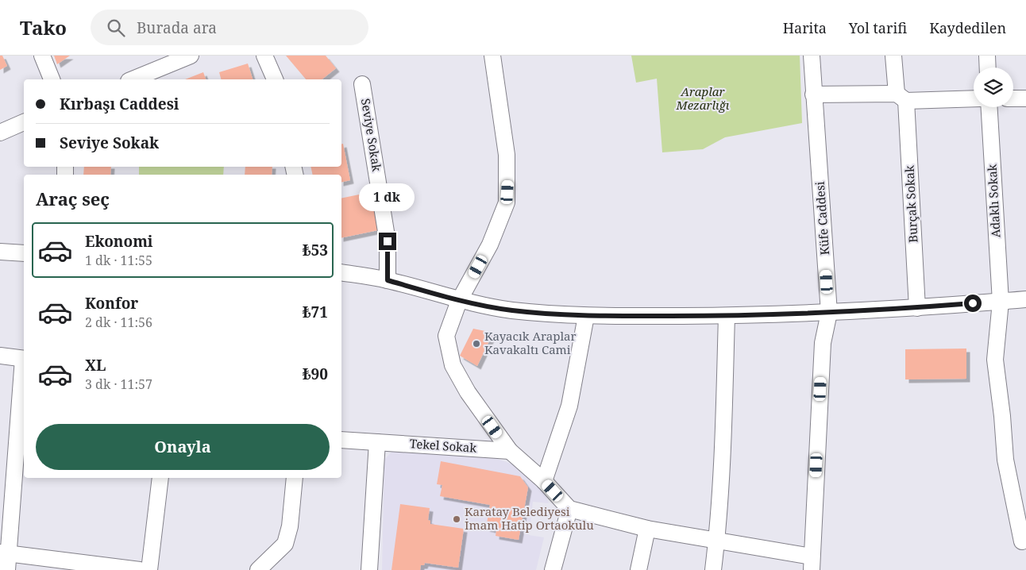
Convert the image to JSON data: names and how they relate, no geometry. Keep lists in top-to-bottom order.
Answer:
{
  "streets": {
    "street": [
      "Seviye Sokak",
      "Adaklı Sokak",
      "Burçak Sokak",
      "Küfe Caddesi",
      "Tekel Sokak"
    ]
  },
  "parks": ["Araplar Mezarlığı"],
  "places": ["Kayacık Araplar Kavakaltı Cami", "Karatay Belediyesi İmam Hatip Ortaokulu"],
  "page": {
    "header": "Tako",
    "search": "Burada ara",
    "nav": ["Harita", "Yol tarifi", "Kaydedilen"],
    "banner": ["Kırbaşı Caddesi", "Seviye Sokak"],
    "heading": "Araç seç",
    "bubble": "1 dk",
    "list": [
      {
        "name": "Ekonomi",
        "note": "1 dk · 11:55",
        "value": "₺53"
      },
      {
        "name": "Konfor",
        "note": "2 dk · 11:56",
        "value": "₺71"
      },
      {
        "name": "XL",
        "note": "3 dk · 11:57",
        "value": "₺90"
      }
    ],
    "buttons": "Onayla"
  }
}
